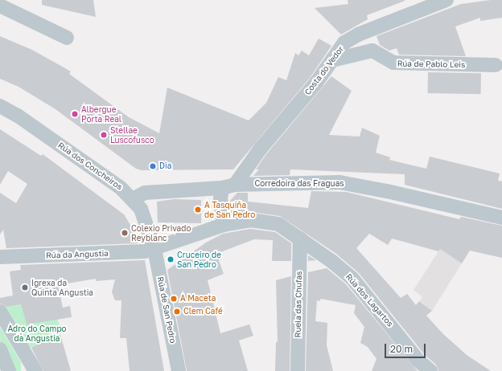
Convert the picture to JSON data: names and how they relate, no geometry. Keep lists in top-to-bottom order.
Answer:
{
  "streets": {
    "street": [
      "Rúa de Pablo Leis",
      "Costa do Vedor",
      "Rúa dos Concheiros",
      "Corredoira das Fraguas",
      "Rúa da Angustia",
      "Rúa dos Lagartos",
      "Ruela das Chufas",
      "Rúa de San Pedro"
    ]
  },
  "crossings": [
    ["Rúa de Pablo Leis", "Costa do Vedor"],
    ["Costa do Vedor", "Corredoira das Fraguas"],
    ["Rúa dos Concheiros", "Corredoira das Fraguas"],
    ["Rúa dos Concheiros", "Rúa da Angustia"],
    ["Rúa dos Concheiros", "Rúa de San Pedro"],
    ["Rúa da Angustia", "Rúa dos Lagartos"],
    ["Rúa da Angustia", "Rúa de San Pedro"],
    ["Rúa dos Lagartos", "Ruela das Chufas"]
  ],
  "parks": ["Adro do Campo da Angustia"],
  "places": [
    "Albergue Porta Real",
    "Stellae Luscofusco",
    "Dia",
    "A Tasquiña de San Pedro",
    "Colexio Privado Reyblanc",
    "Cruceiro de San Pedro",
    "Igrexa da Quinta Angustia",
    "A Maceta",
    "Clem Café"
  ],
  "scale_bar": "20 m"
}
